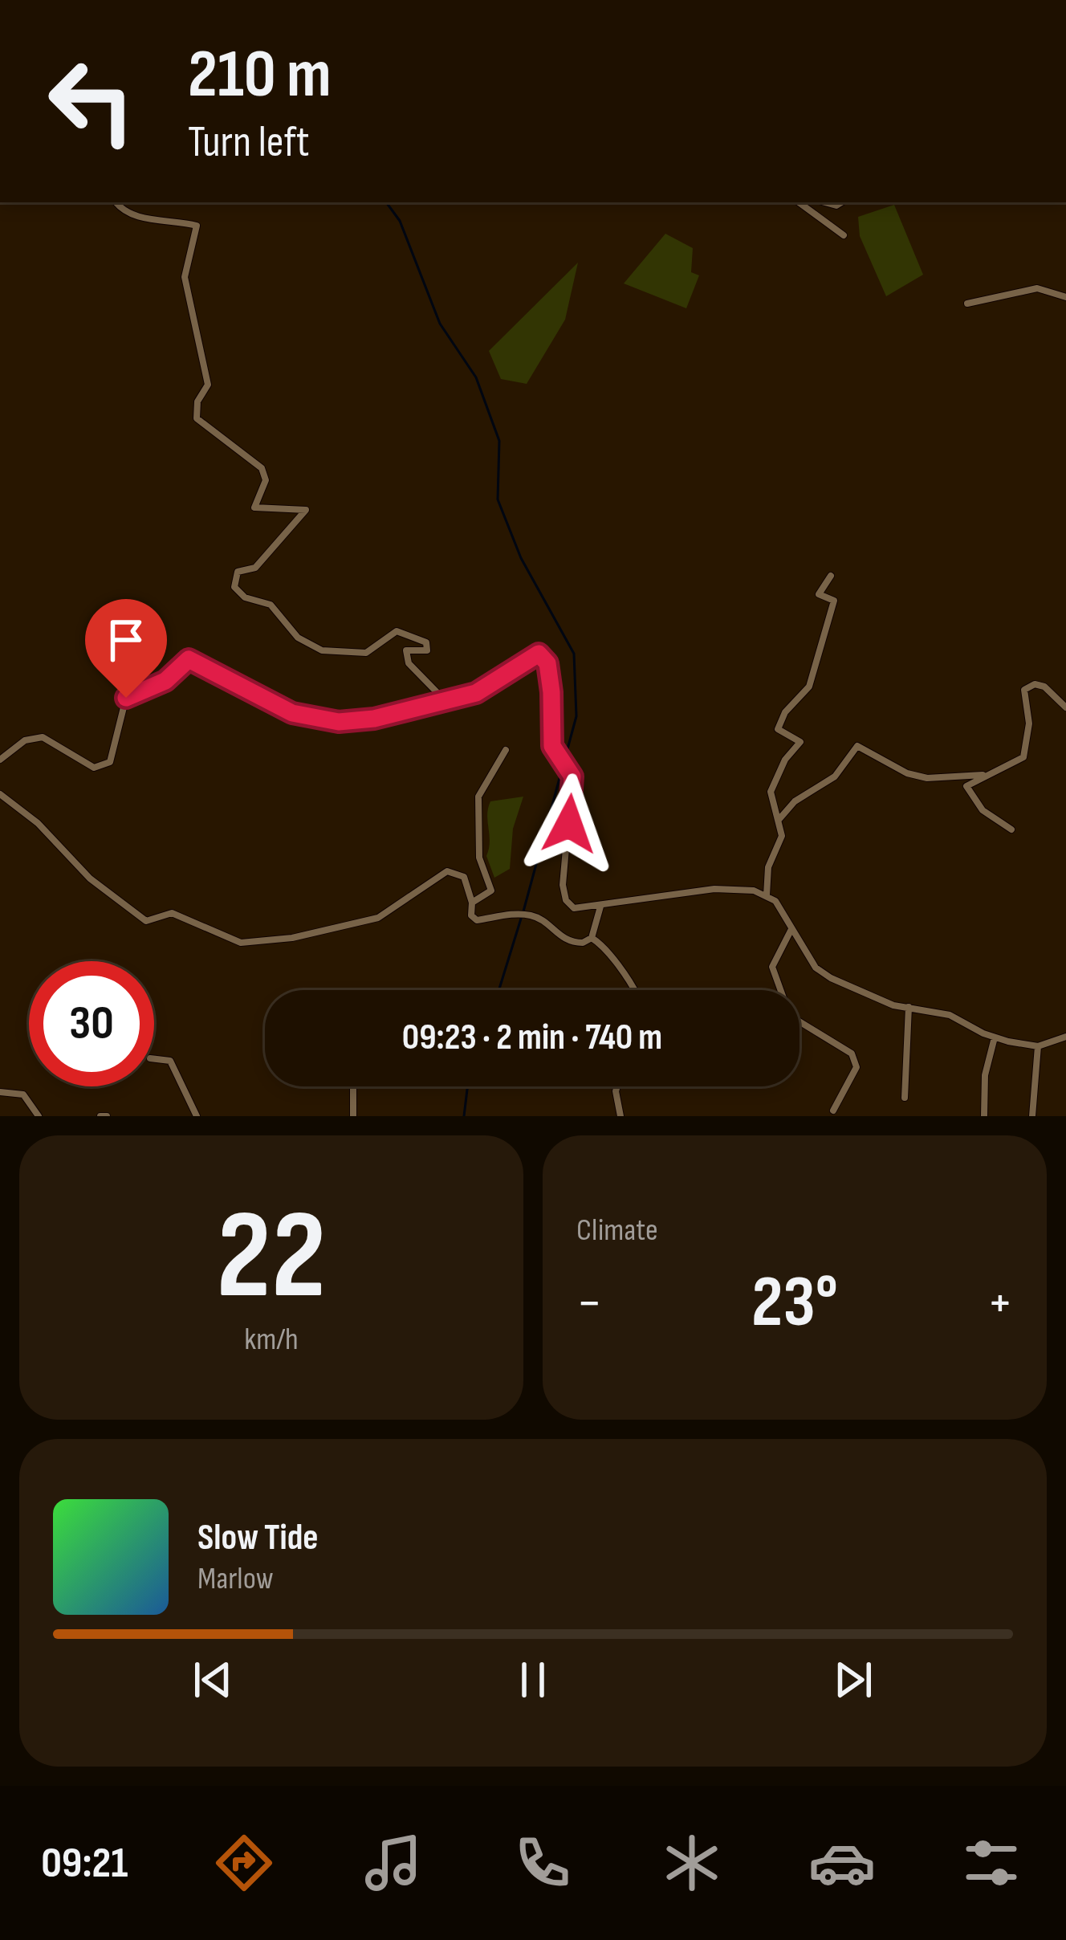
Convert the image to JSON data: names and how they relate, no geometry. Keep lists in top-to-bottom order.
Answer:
{
  "page": {
    "turn": ["210 m", "Turn left"],
    "limit": "30",
    "trip": "09:23 · 2 min · 740 m",
    "tile": [
      ["22", "km/h"],
      "Climate"
    ],
    "heat": ["−", "23°", "+"],
    "song": ["Slow Tide", "Marlow"],
    "tabs": "09:21"
  }
}
